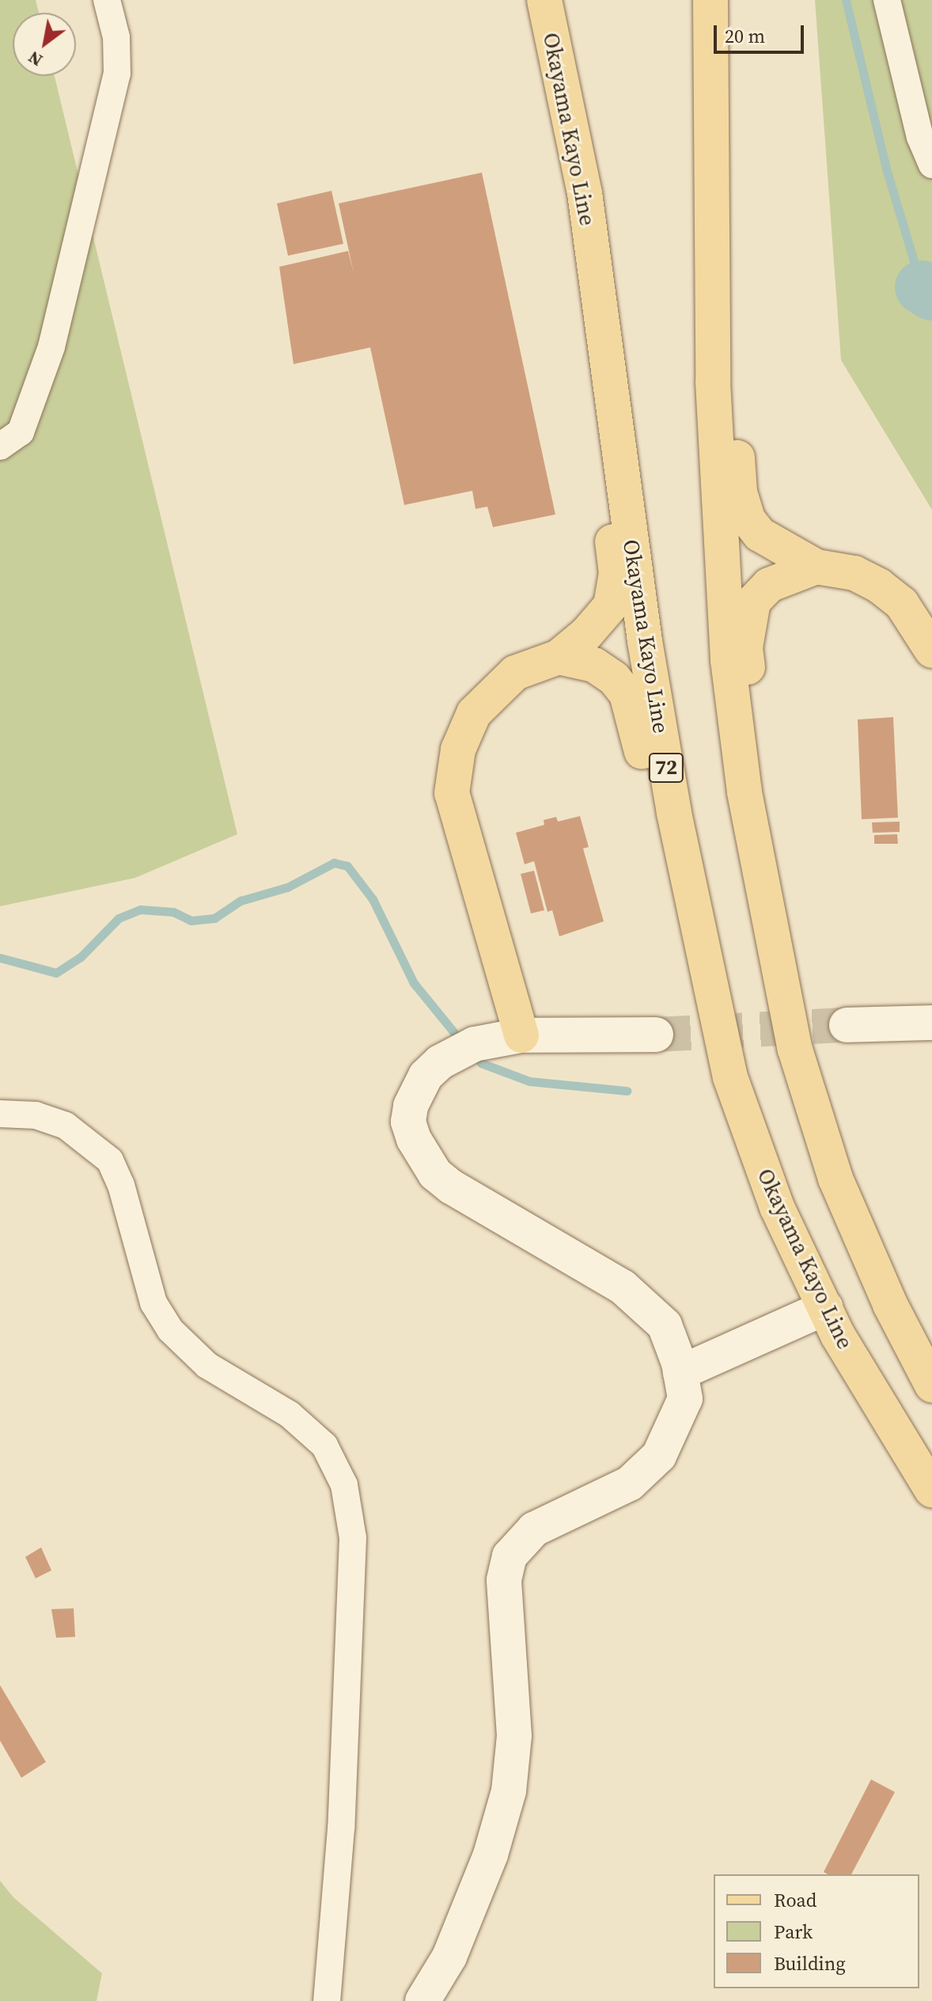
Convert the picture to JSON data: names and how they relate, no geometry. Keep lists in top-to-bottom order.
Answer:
{
  "streets": {
    "main road": ["Okayama Kayo Line", "72"]
  },
  "legend": ["Road", "Park", "Building"],
  "scale_bar": "20 m",
  "north": "bottom left"
}
